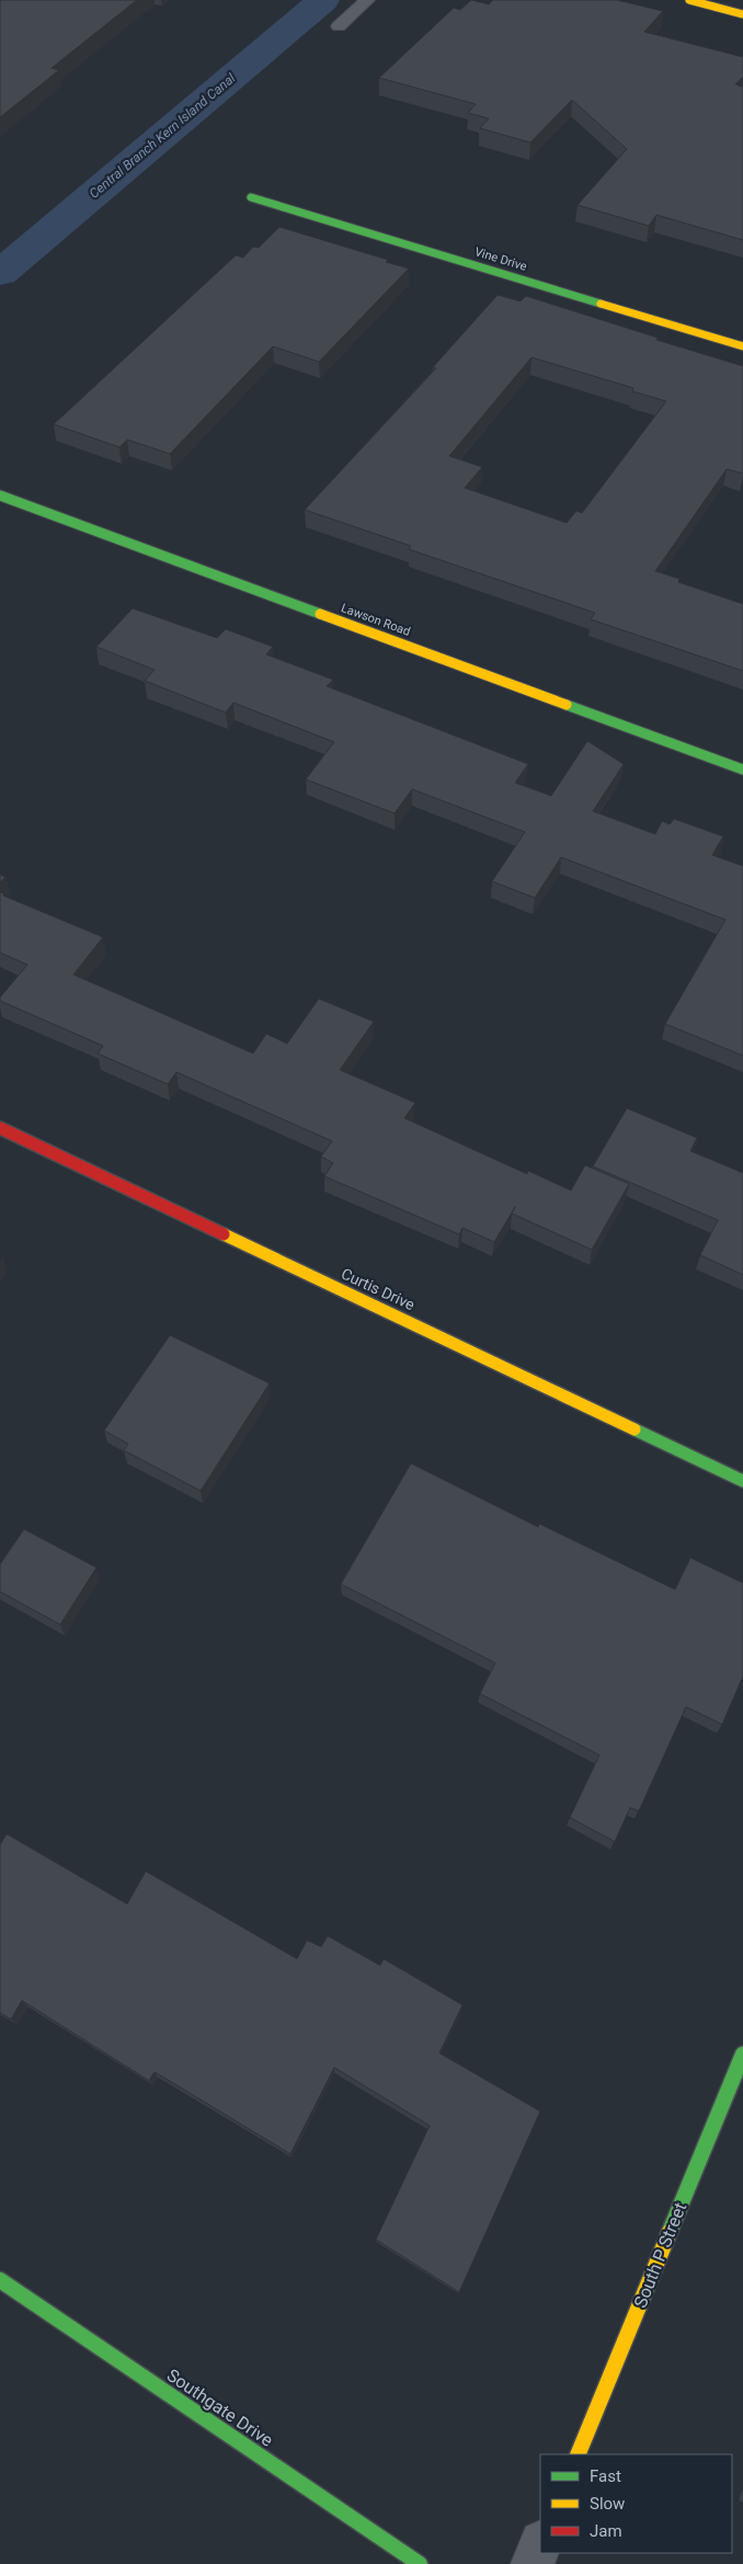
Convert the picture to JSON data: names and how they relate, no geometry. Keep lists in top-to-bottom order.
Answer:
{
  "streets": {
    "street": [
      "Vine Drive",
      "Lawson Road",
      "Curtis Drive",
      "South P Street",
      "Southgate Drive"
    ]
  },
  "water": ["Central Branch Kern Island Canal"],
  "legend": ["Fast", "Slow", "Jam"]
}
